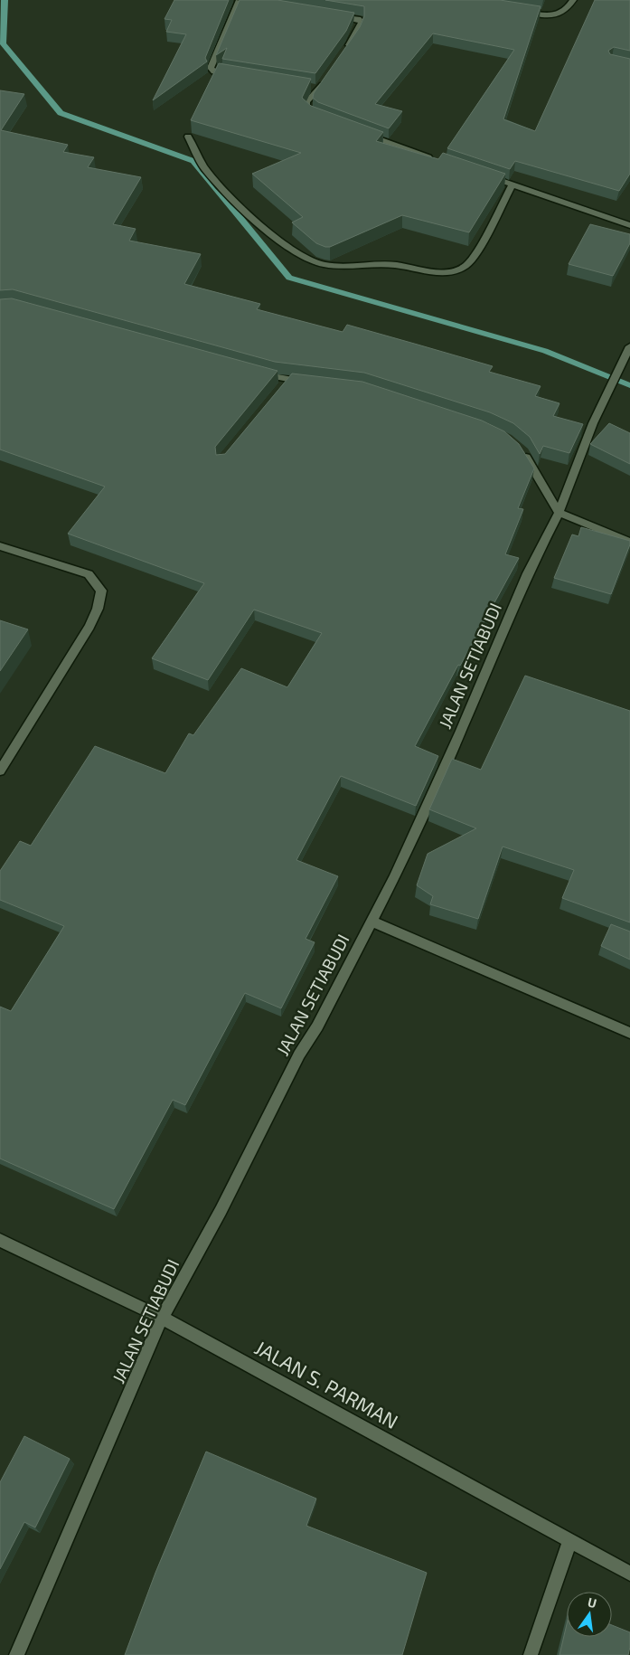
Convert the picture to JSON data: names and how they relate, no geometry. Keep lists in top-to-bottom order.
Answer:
{
  "streets": {
    "street": ["JALAN SETIABUDI", "JALAN S. PARMAN"]
  },
  "crossings": [
    ["JALAN SETIABUDI", "JALAN S. PARMAN"]
  ],
  "north": "top"
}
